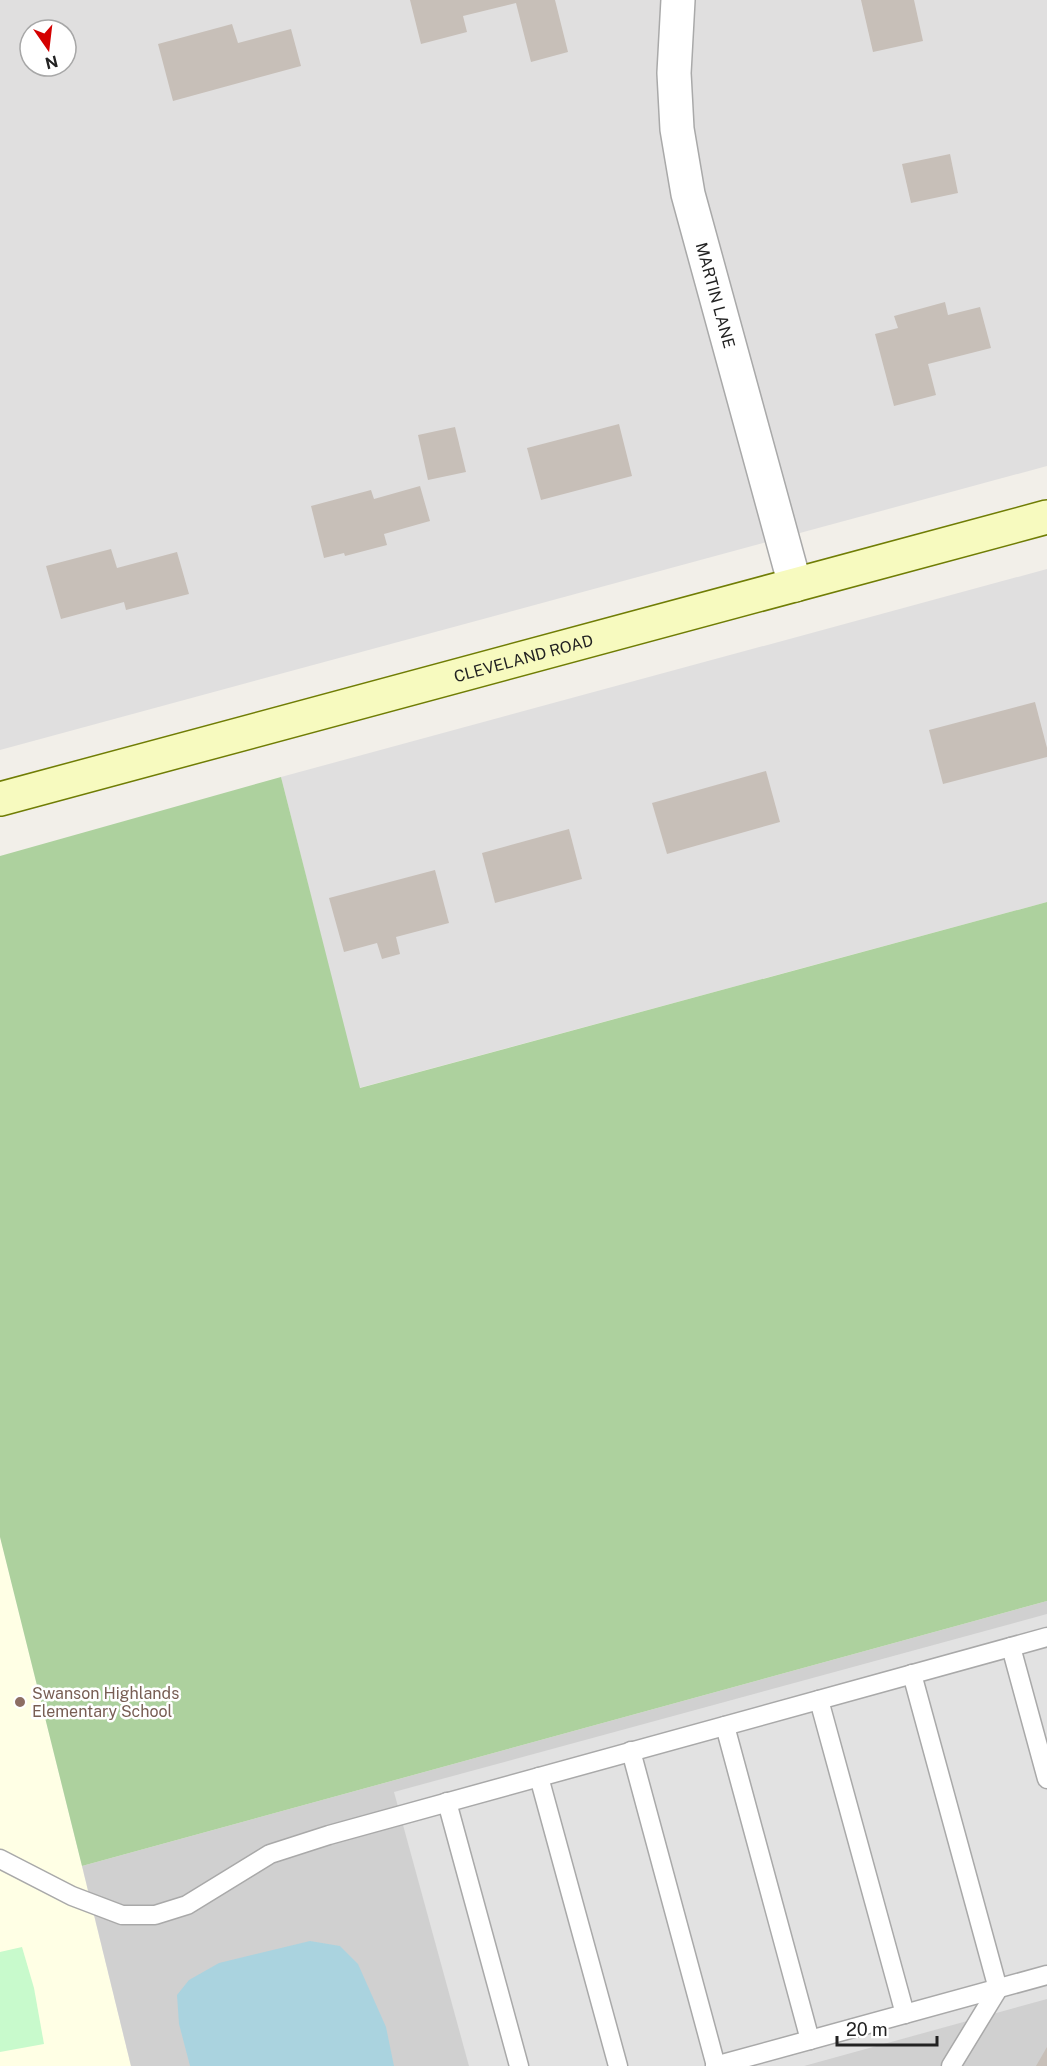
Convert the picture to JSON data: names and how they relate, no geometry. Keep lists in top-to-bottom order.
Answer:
{
  "streets": {
    "main road": ["CLEVELAND ROAD"],
    "street": ["MARTIN LANE"]
  },
  "crossings": [
    ["MARTIN LANE", "CLEVELAND ROAD"]
  ],
  "places": ["Swanson Highlands Elementary School"],
  "scale_bar": "20 m",
  "north": "bottom"
}
